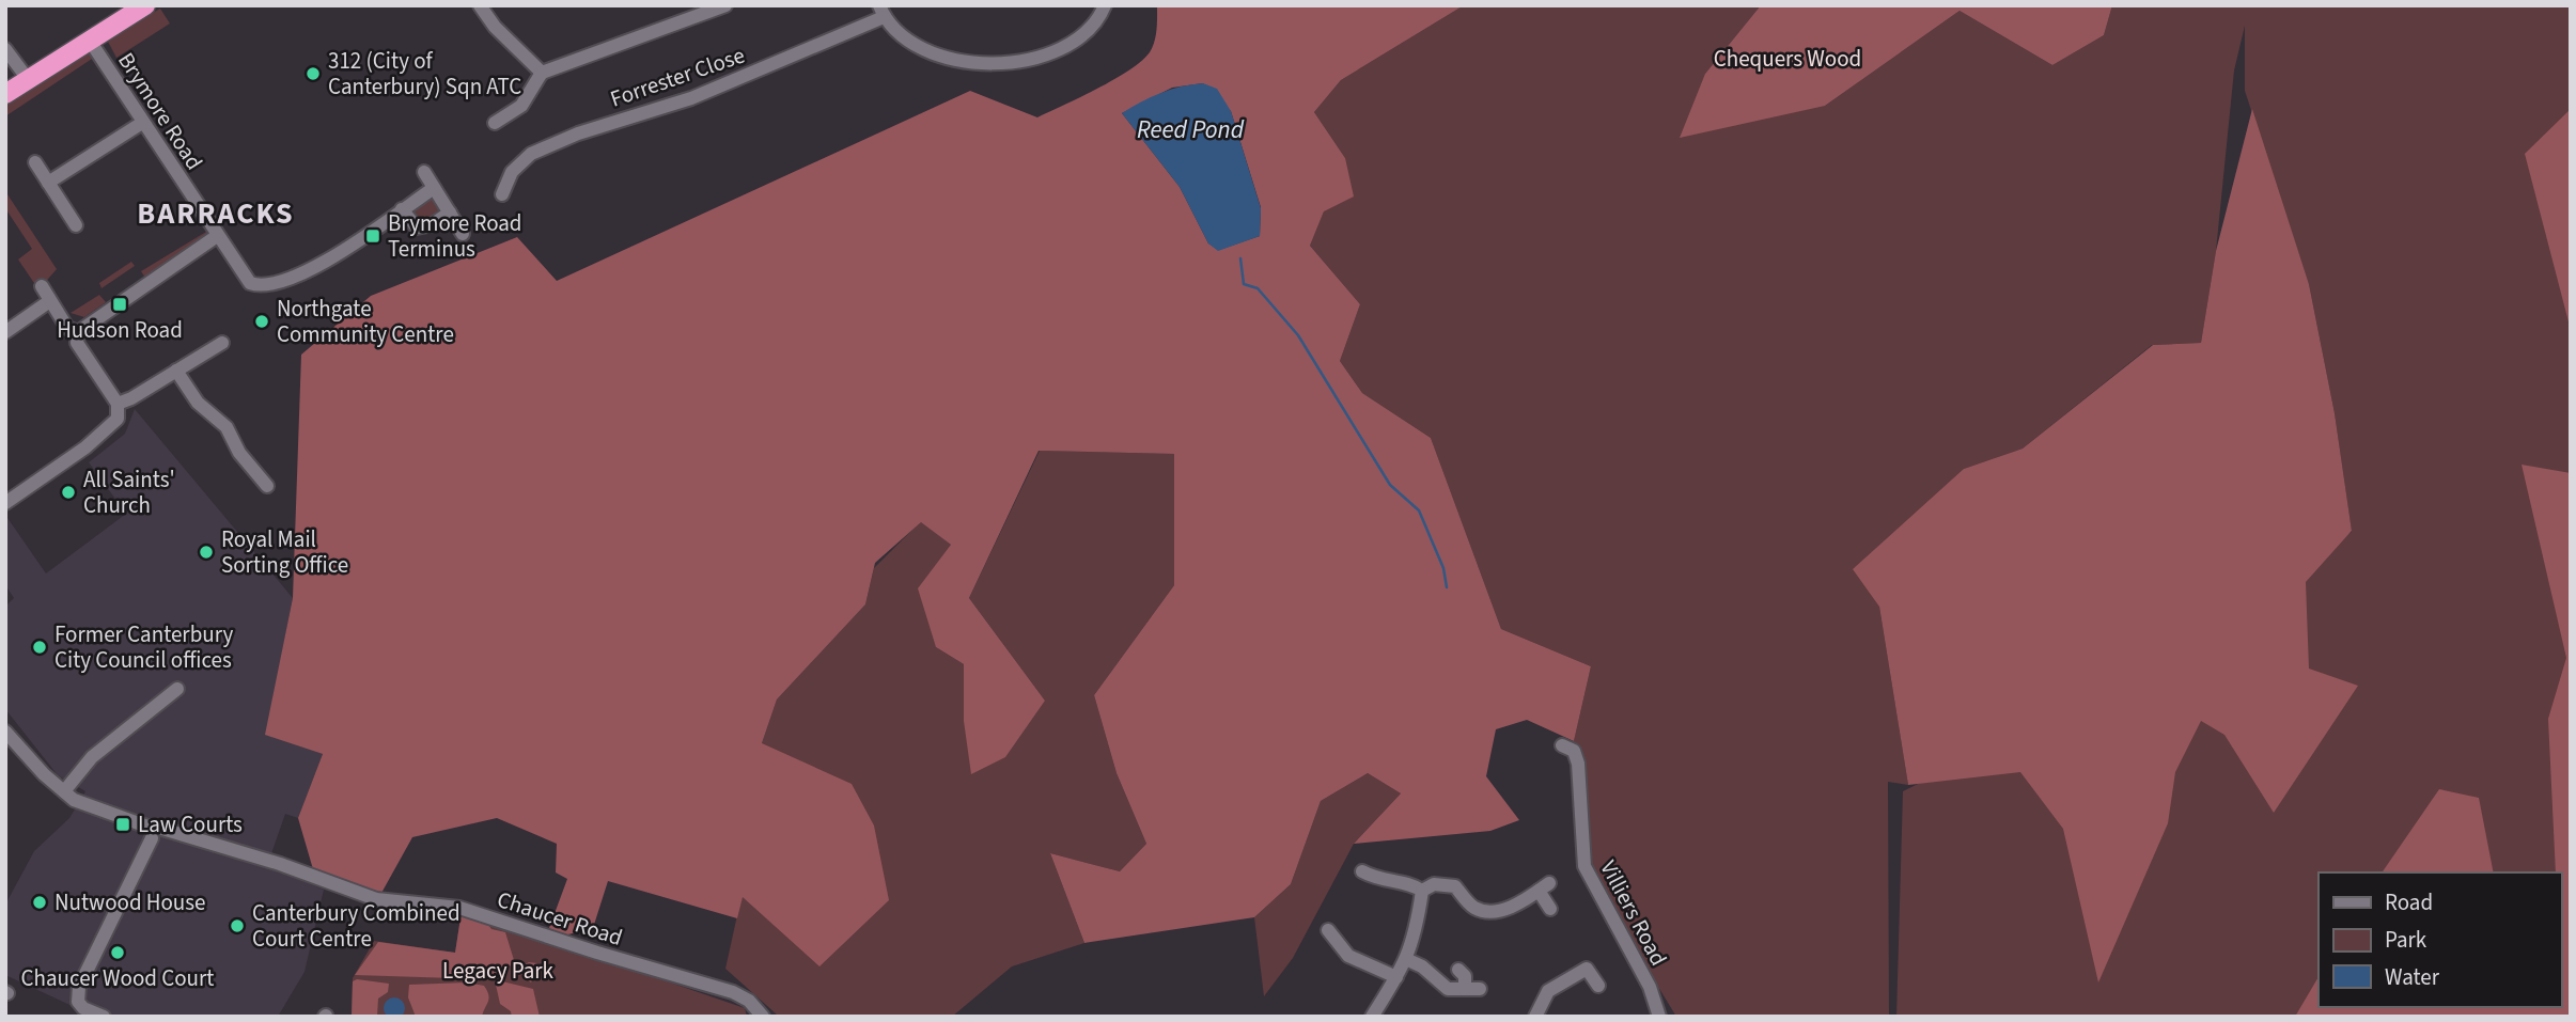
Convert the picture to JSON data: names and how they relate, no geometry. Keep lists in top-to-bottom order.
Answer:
{
  "streets": {
    "street": [
      "Forrester Close",
      "Brymore Road",
      "Villiers Road",
      "Chaucer Road"
    ]
  },
  "districts": ["BARRACKS"],
  "water": ["Reed Pond"],
  "parks": ["Chequers Wood", "Legacy Park"],
  "places": {
    "other": [
      "312 (City of Canterbury) Sqn ATC",
      "Northgate Community Centre",
      "All Saints' Church",
      "Royal Mail Sorting Office",
      "Former Canterbury City Council offices",
      "Nutwood House",
      "Canterbury Combined Court Centre",
      "Chaucer Wood Court"
    ],
    "transit": ["Brymore Road Terminus", "Hudson Road", "Law Courts"]
  },
  "legend": ["Road", "Park", "Water"]
}
